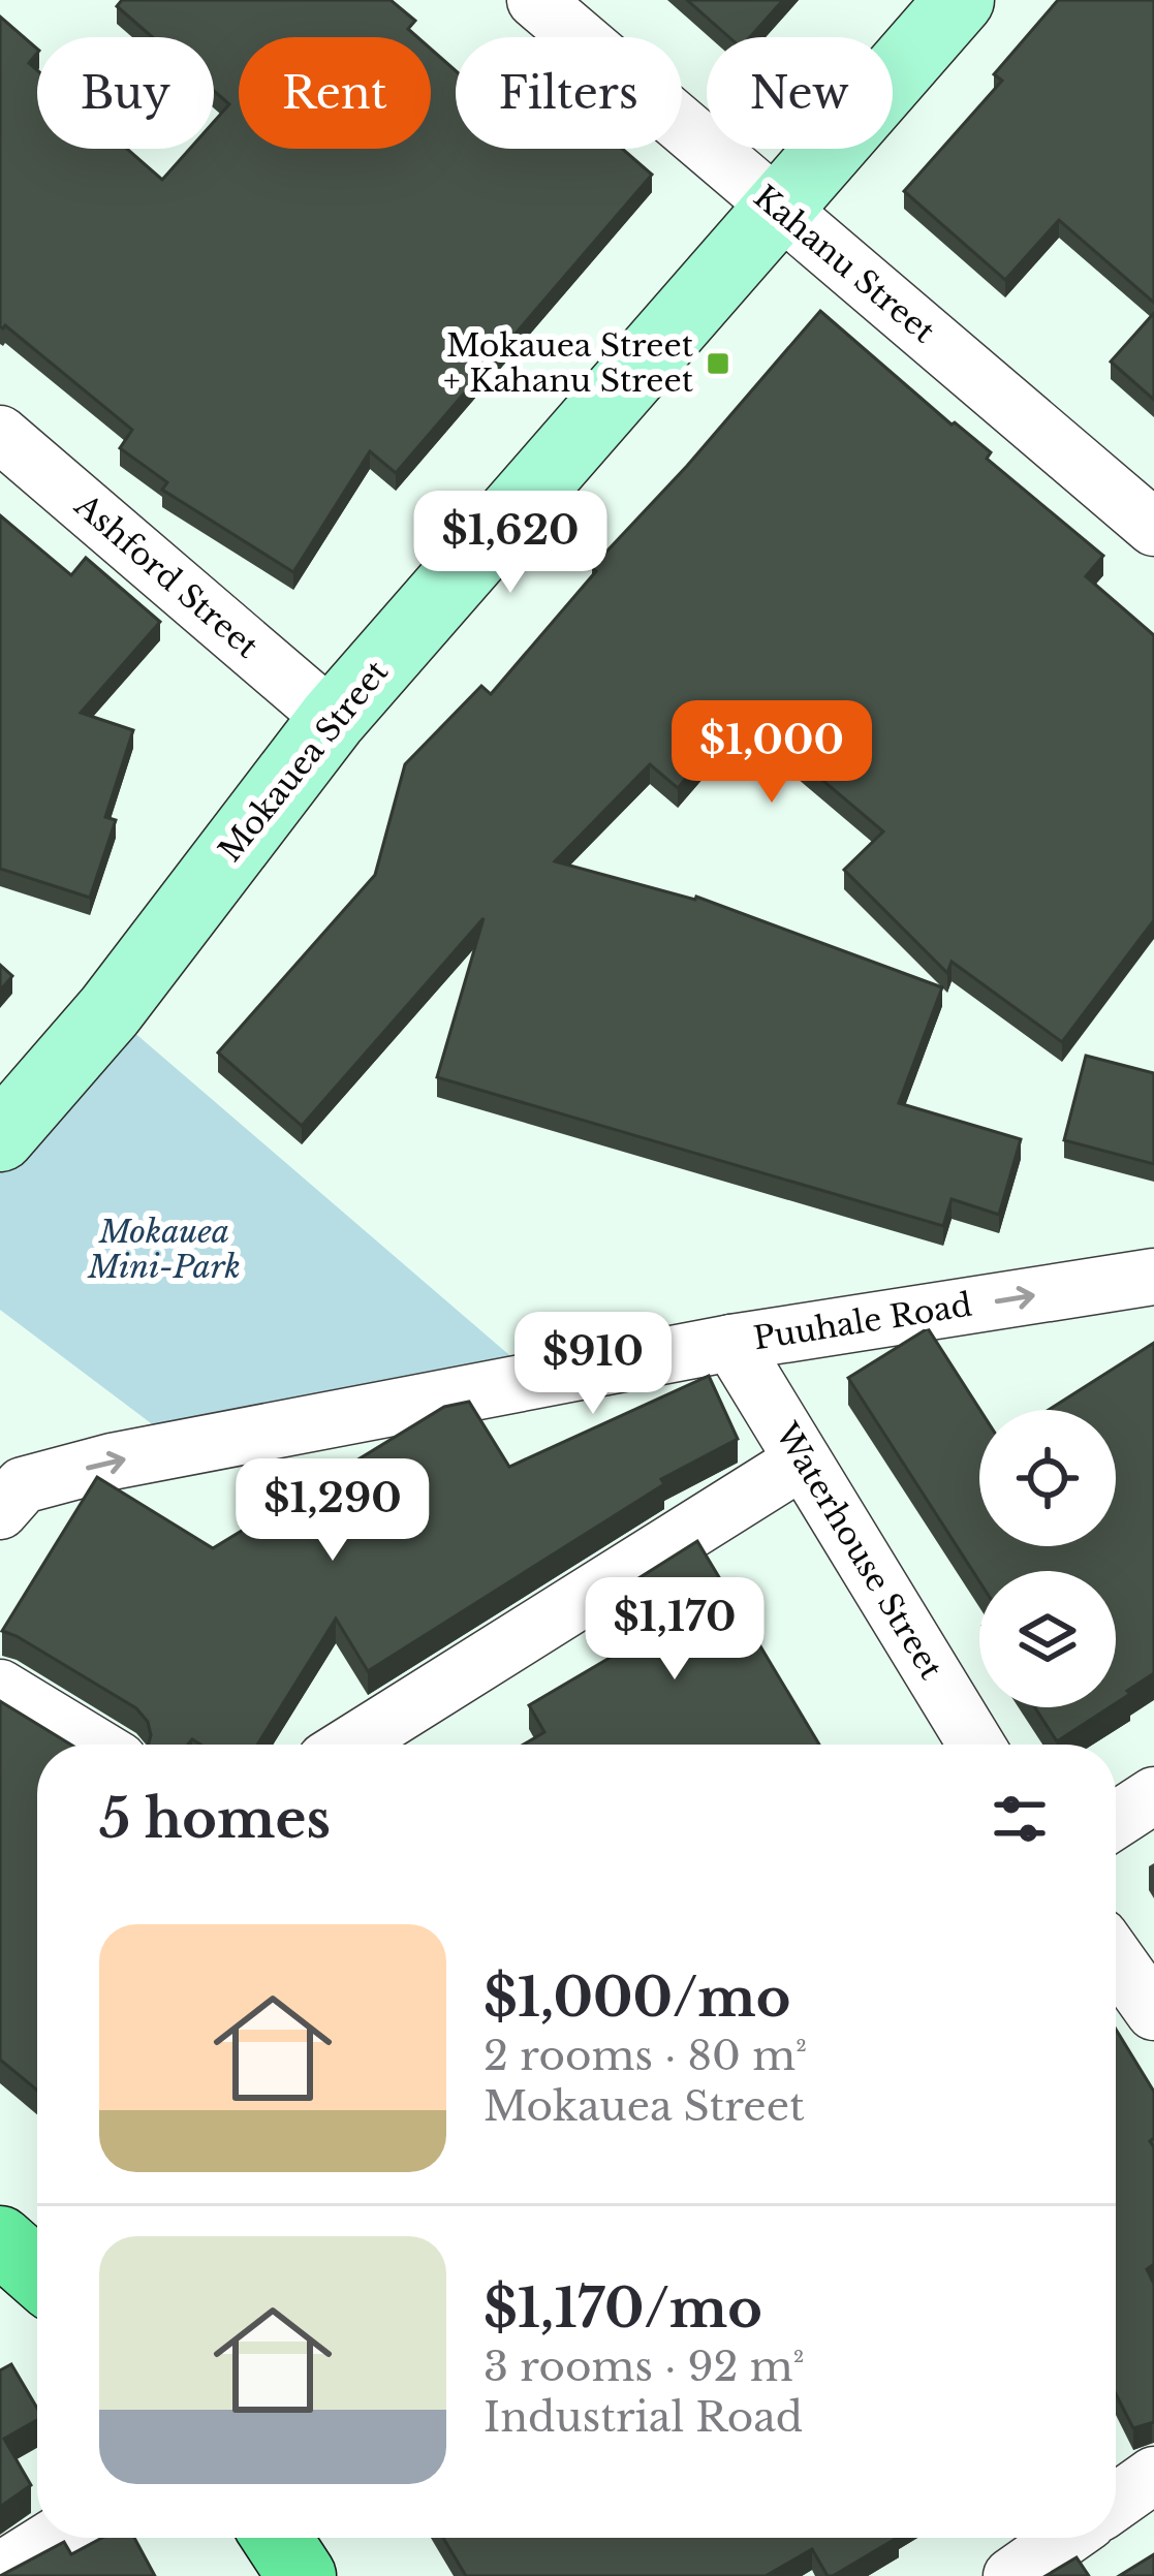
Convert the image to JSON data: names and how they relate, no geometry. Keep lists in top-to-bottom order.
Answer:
{
  "streets": {
    "street": [
      "Kahanu Street",
      "Ashford Street",
      "Mokauea Street",
      "Puuhale Road",
      "Waterhouse Street"
    ]
  },
  "crossings": [
    ["Kahanu Street", "Mokauea Street"],
    ["Ashford Street", "Mokauea Street"],
    ["Puuhale Road", "Waterhouse Street"]
  ],
  "parks": ["Mokauea Mini-Park"],
  "places": {
    "transit": ["Mokauea Street + Kahanu Street"]
  },
  "page": {
    "chip": [
      "Buy",
      "Rent",
      "Filters",
      "New"
    ],
    "price": [
      "$1,620",
      "$1,000",
      "$910",
      "$1,290",
      "$1,170"
    ],
    "heading": "5 homes",
    "list": [
      {
        "name": "$1,000/mo",
        "note": "2 rooms · 80 m² · Mokauea Street"
      },
      {
        "name": "$1,170/mo",
        "note": "3 rooms · 92 m² · Industrial Road"
      }
    ]
  }
}
